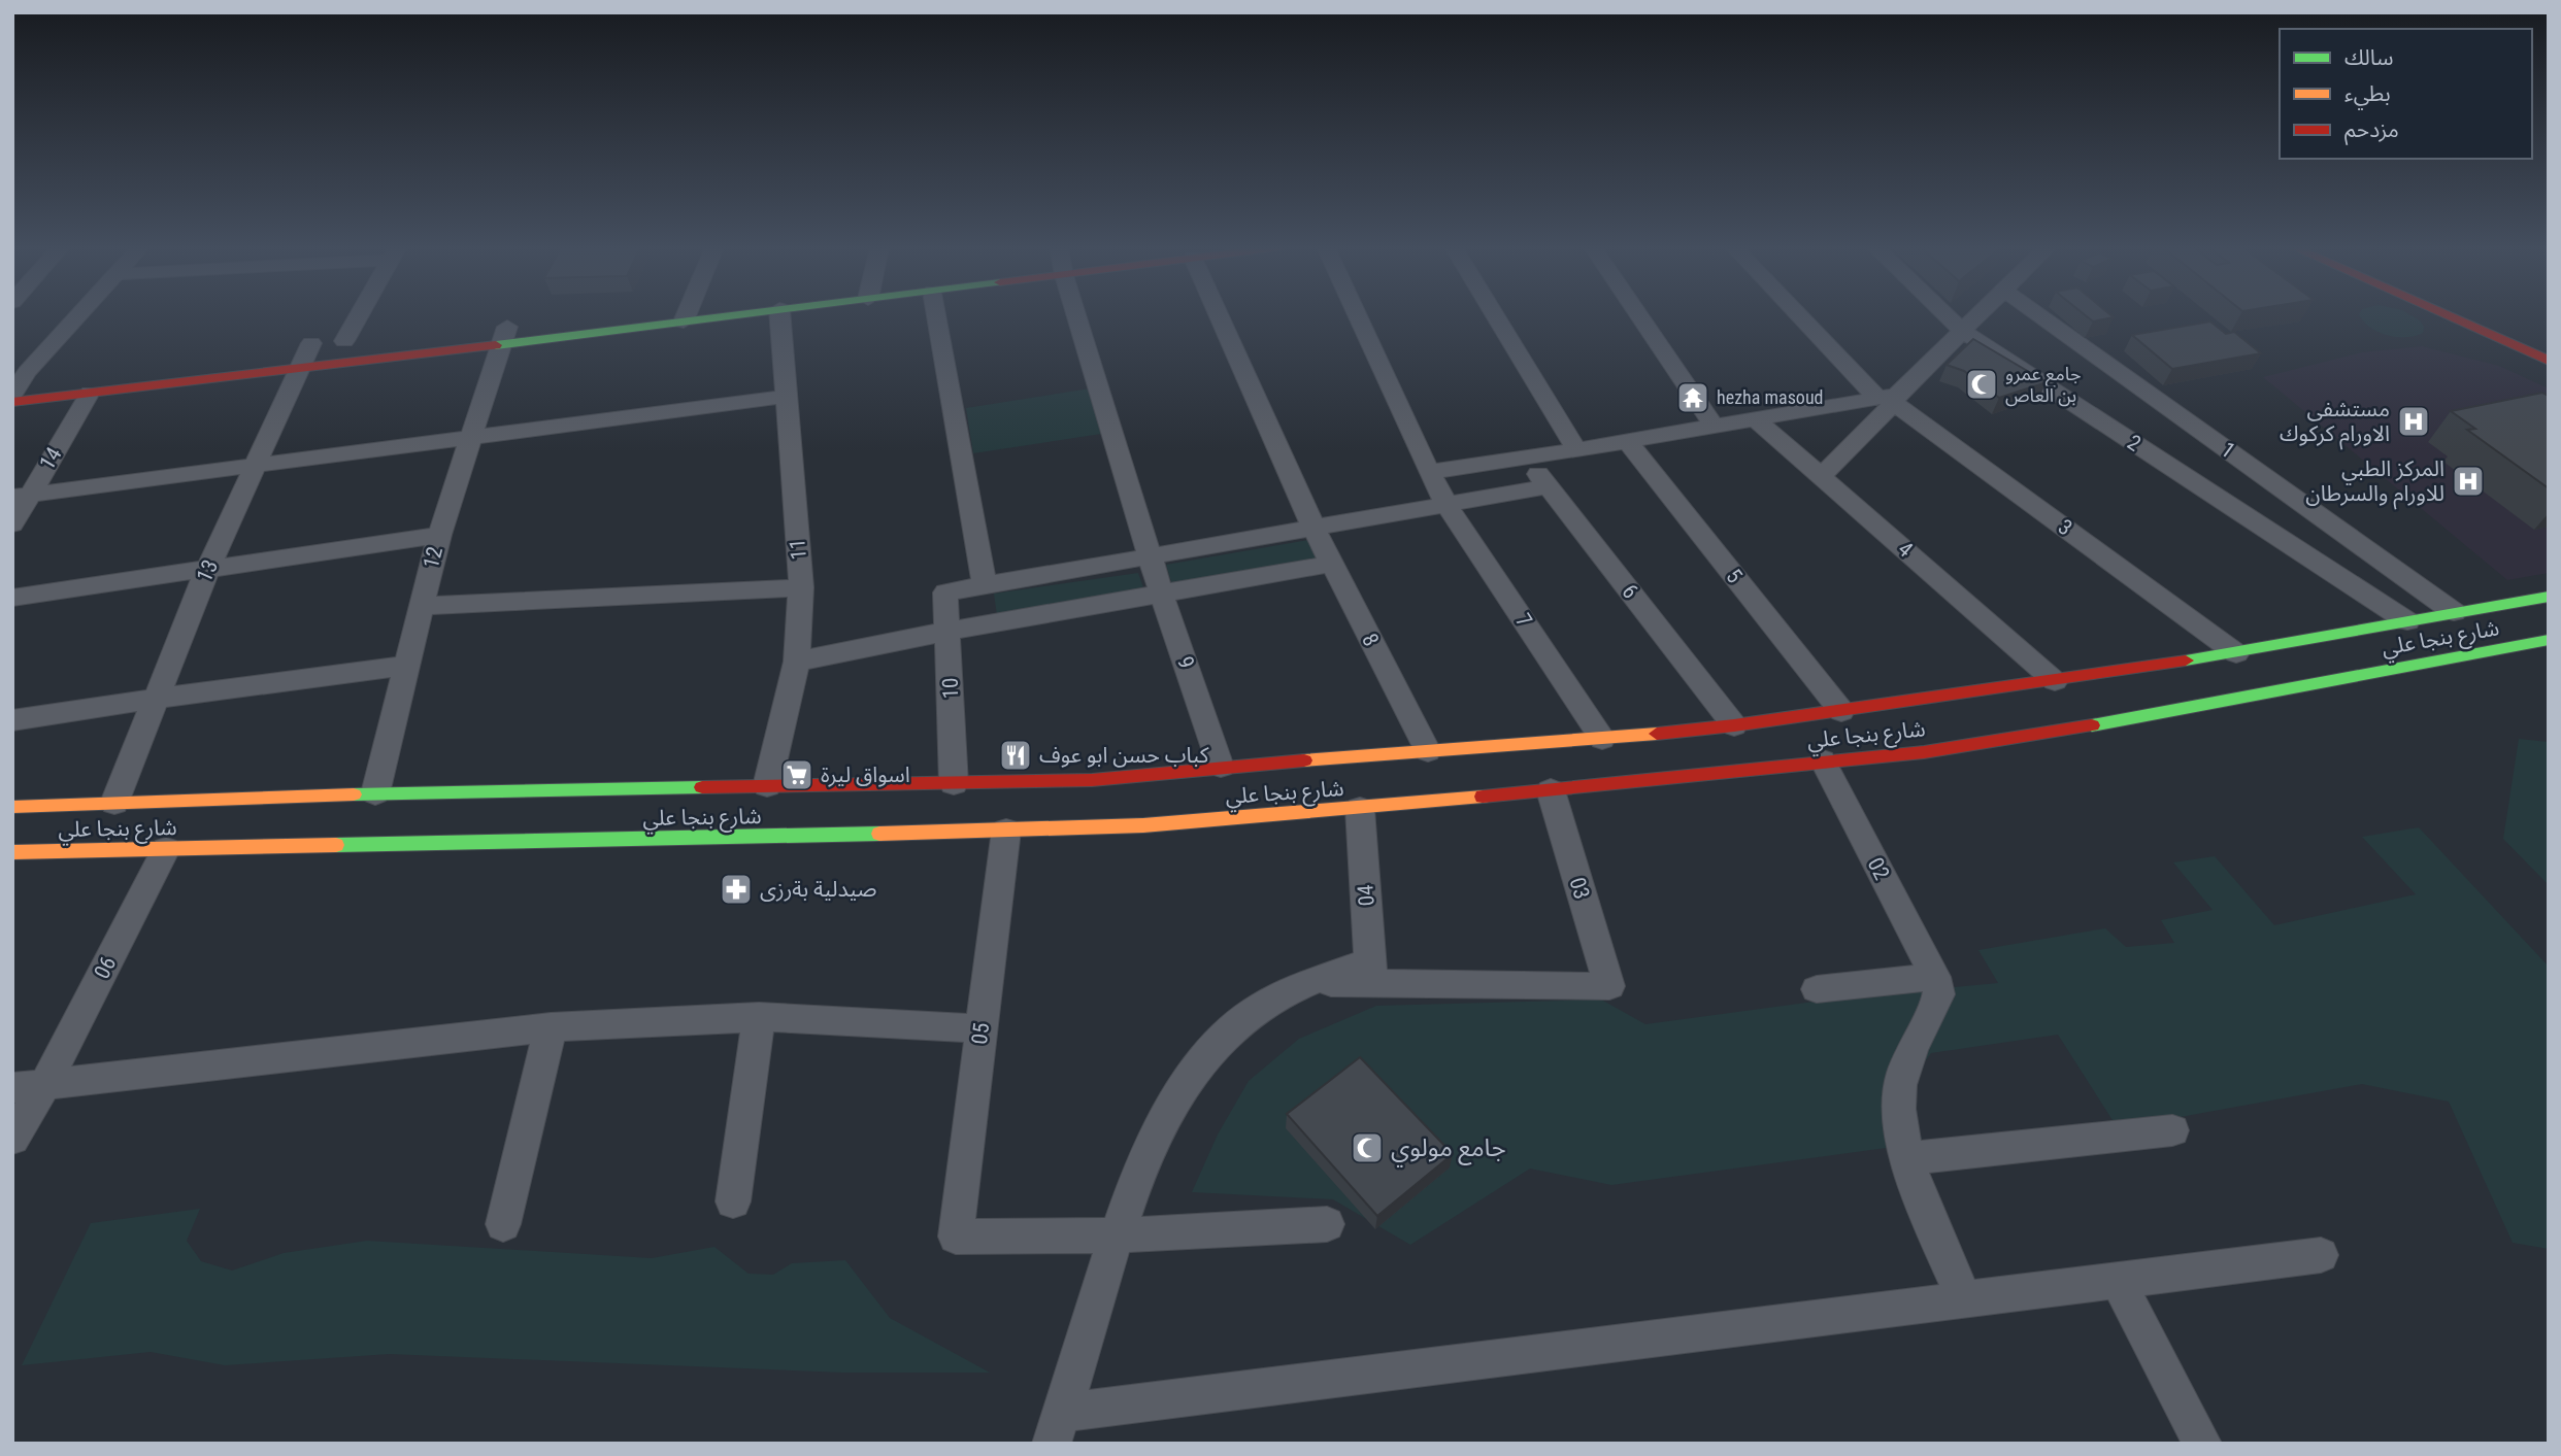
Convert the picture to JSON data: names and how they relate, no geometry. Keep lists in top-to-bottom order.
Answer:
{
  "streets": {
    "main road": ["شارع بنجا علي"],
    "street": [
      "2",
      "1",
      "14",
      "3",
      "11",
      "4",
      "12",
      "13",
      "5",
      "6",
      "7",
      "8",
      "9",
      "10",
      "02",
      "03",
      "04",
      "06",
      "05"
    ]
  },
  "crossings": [
    ["2", "شارع بنجا علي"],
    ["1", "شارع بنجا علي"],
    ["3", "شارع بنجا علي"],
    ["11", "شارع بنجا علي"],
    ["4", "شارع بنجا علي"],
    ["12", "شارع بنجا علي"],
    ["13", "شارع بنجا علي"],
    ["5", "شارع بنجا علي"],
    ["6", "شارع بنجا علي"],
    ["7", "شارع بنجا علي"],
    ["شارع بنجا علي", "8"],
    ["شارع بنجا علي", "9"],
    ["شارع بنجا علي", "10"],
    ["شارع بنجا علي", "02"],
    ["شارع بنجا علي", "03"],
    ["شارع بنجا علي", "04"],
    ["شارع بنجا علي", "06"],
    ["شارع بنجا علي", "05"],
    ["03", "04"]
  ],
  "places": {
    "mosque": ["جامع عمرو بن العاص", "جامع مولوي"],
    "temple": ["hezha masoud"],
    "hospital": ["مستشفى الاورام كركوك", "المركز الطبي للاورام والسرطان"],
    "restaurant": ["كباب حسن ابو عوف"],
    "supermarket": ["اسواق ليرة"],
    "pharmacy": ["صيدلية بةرزى"]
  },
  "legend": ["سالك", "بطيء", "مزدحم"]
}
